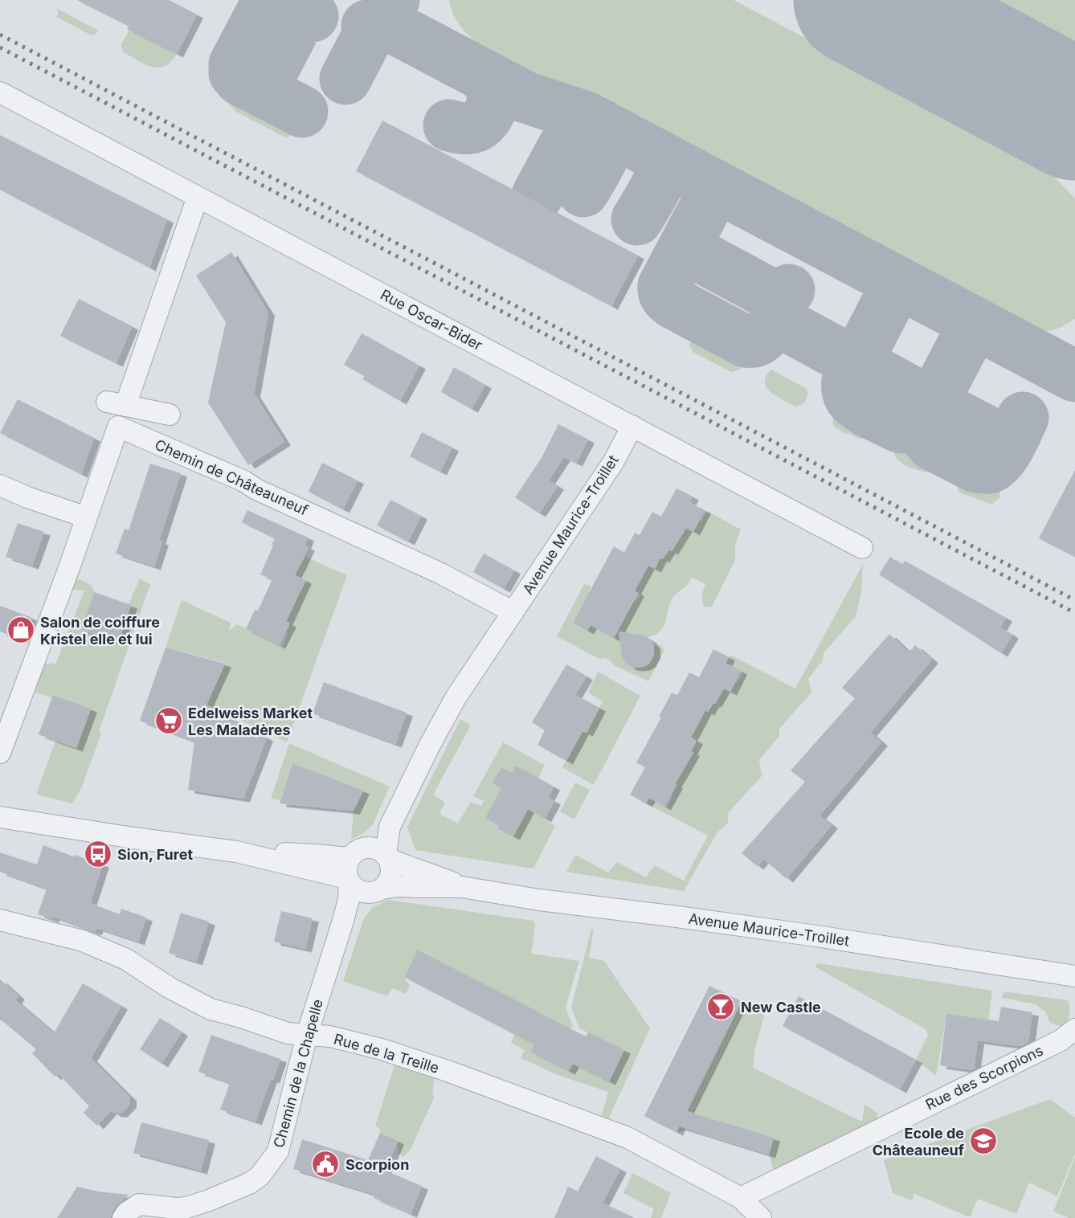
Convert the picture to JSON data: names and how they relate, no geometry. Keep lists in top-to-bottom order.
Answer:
{
  "streets": {
    "street": [
      "Rue Oscar-Bider",
      "Chemin de Châteauneuf",
      "Avenue Maurice-Troillet",
      "Rue de la Treille",
      "Chemin de la Chapelle",
      "Rue des Scorpions"
    ]
  },
  "crossings": [
    ["Rue Oscar-Bider", "Avenue Maurice-Troillet"],
    ["Chemin de Châteauneuf", "Avenue Maurice-Troillet"],
    ["Avenue Maurice-Troillet", "Chemin de la Chapelle"],
    ["Rue de la Treille", "Chemin de la Chapelle"],
    ["Rue de la Treille", "Rue des Scorpions"]
  ],
  "places": {
    "shop": ["Salon de coiffure Kristel elle et lui"],
    "supermarket": ["Edelweiss Market Les Maladères"],
    "bus stop": ["Sion, Furet"],
    "bar": ["New Castle"],
    "school or university": ["Ecole de Châteauneuf"],
    "public building": ["Scorpion"]
  }
}
